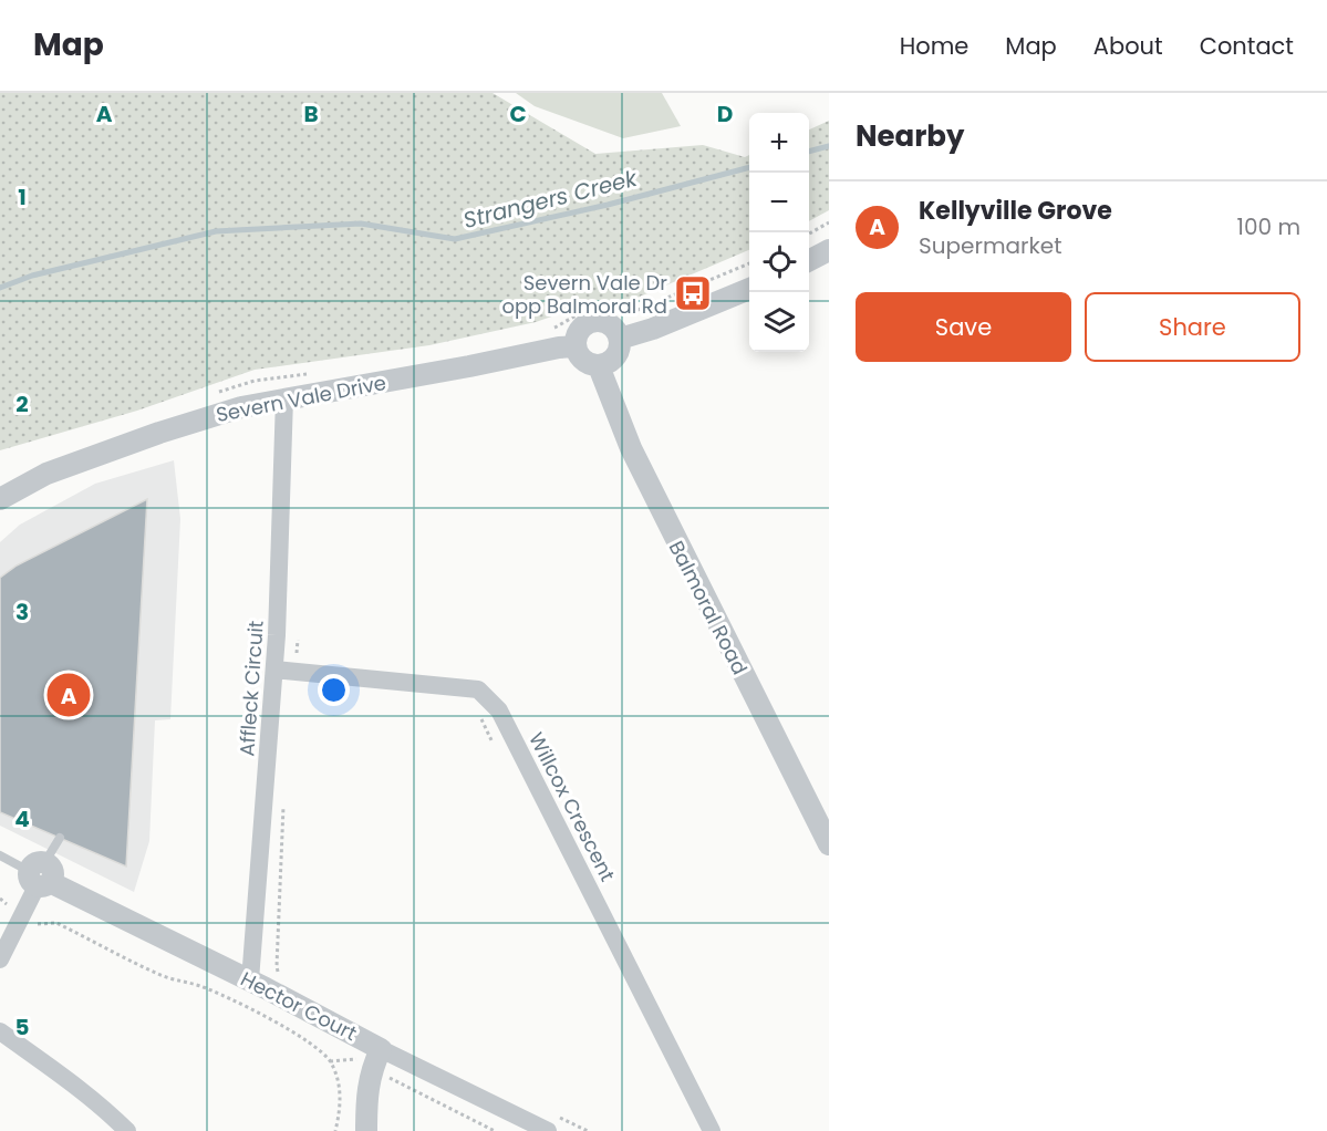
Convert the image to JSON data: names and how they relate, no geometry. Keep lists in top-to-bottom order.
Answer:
{
  "streets": {
    "street": [
      "Severn Vale Drive",
      "Balmoral Road",
      "Affleck Circuit",
      "Willcox Crescent",
      "Hector Court"
    ]
  },
  "crossings": [
    ["Severn Vale Drive", "Balmoral Road"],
    ["Severn Vale Drive", "Affleck Circuit"],
    ["Affleck Circuit", "Willcox Crescent"],
    ["Affleck Circuit", "Hector Court"]
  ],
  "water": ["Strangers Creek"],
  "places": {
    "bus stop": ["Severn Vale Dr opp Balmoral Rd"]
  },
  "page": {
    "header": "Map",
    "nav": [
      "Home",
      "Map",
      "About",
      "Contact"
    ],
    "heading": "Nearby",
    "map_buttons": ["+", "−"],
    "list": [
      {
        "mark": "A",
        "name": "Kellyville Grove",
        "note": "Supermarket",
        "value": "100 m"
      }
    ],
    "buttons": ["Save", "Share"],
    "pins": "A"
  },
  "grid": {
    "columns": [
      "A",
      "B",
      "C",
      "D"
    ],
    "rows": [
      "1",
      "2",
      "3",
      "4",
      "5"
    ]
  }
}
